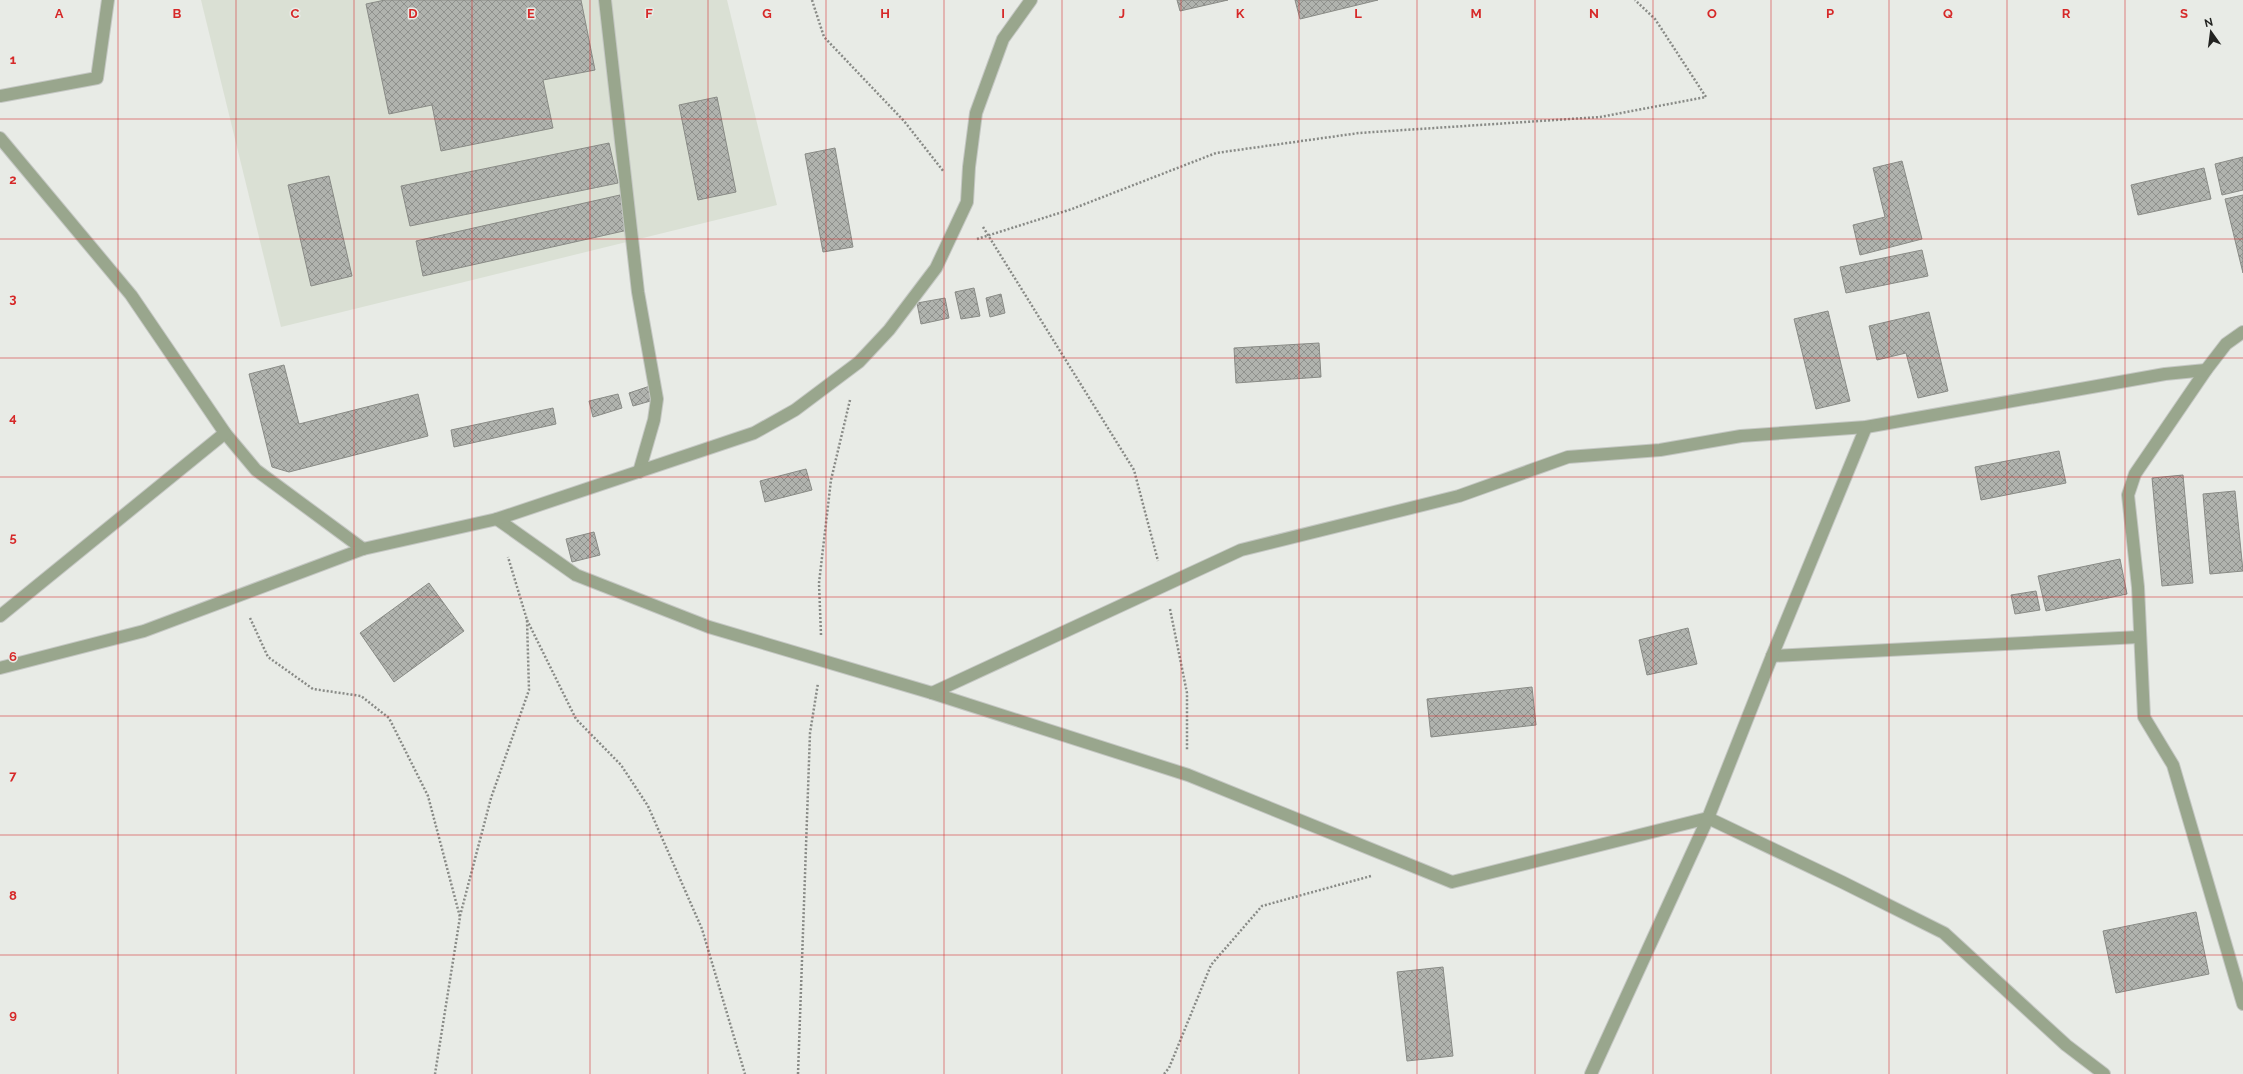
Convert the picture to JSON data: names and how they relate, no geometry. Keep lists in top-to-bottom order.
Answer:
{
  "north": "top",
  "grid": {
    "columns": [
      "A",
      "B",
      "C",
      "D",
      "E",
      "F",
      "G",
      "H",
      "I",
      "J",
      "K",
      "L",
      "M",
      "N",
      "O",
      "P",
      "Q",
      "R",
      "S"
    ],
    "rows": [
      "1",
      "2",
      "3",
      "4",
      "5",
      "6",
      "7",
      "8",
      "9"
    ]
  }
}
